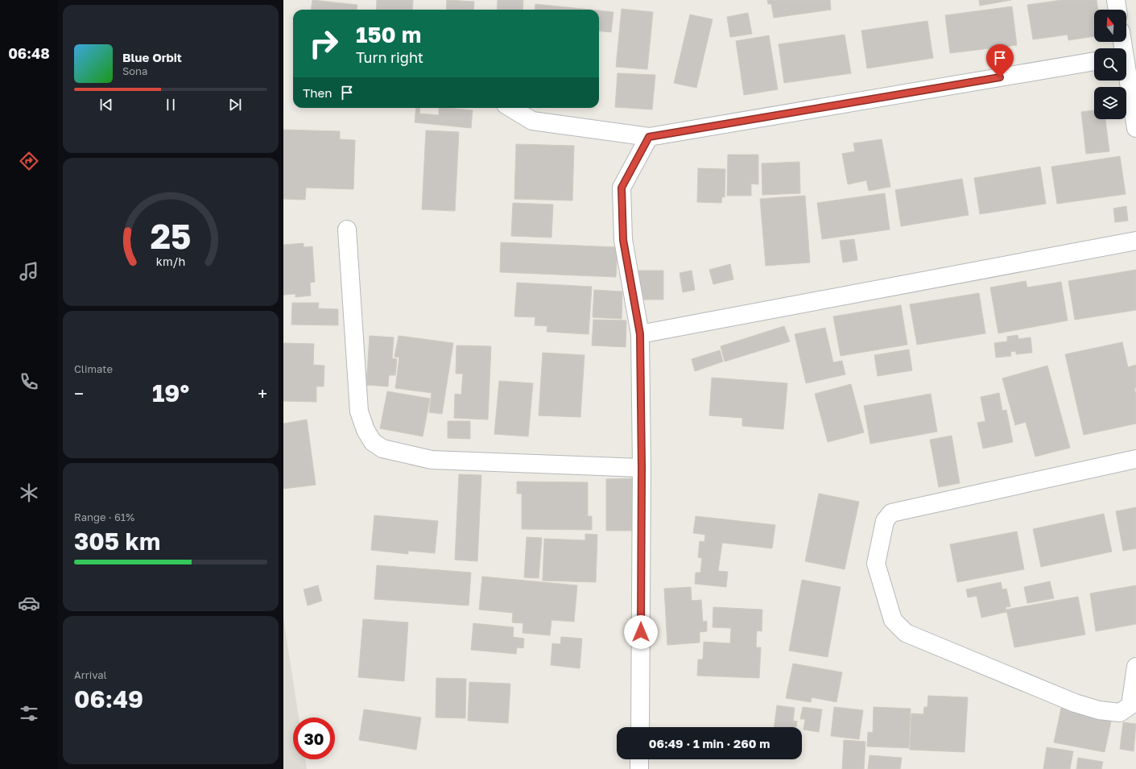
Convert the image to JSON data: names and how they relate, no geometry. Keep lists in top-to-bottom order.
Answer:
{
  "north": "top",
  "page": {
    "tabs": "06:48",
    "turn": ["150 m", "Turn right"],
    "song": ["Blue Orbit", "Sona"],
    "then": "Then",
    "tile": [
      "Climate",
      ["Range · 61%", "305 km"],
      ["Arrival", "06:49"]
    ],
    "heat": ["−", "19°", "+"],
    "limit": "30",
    "trip": "06:49 · 1 min · 260 m",
    "gauge": ["25", "km/h"]
  }
}
